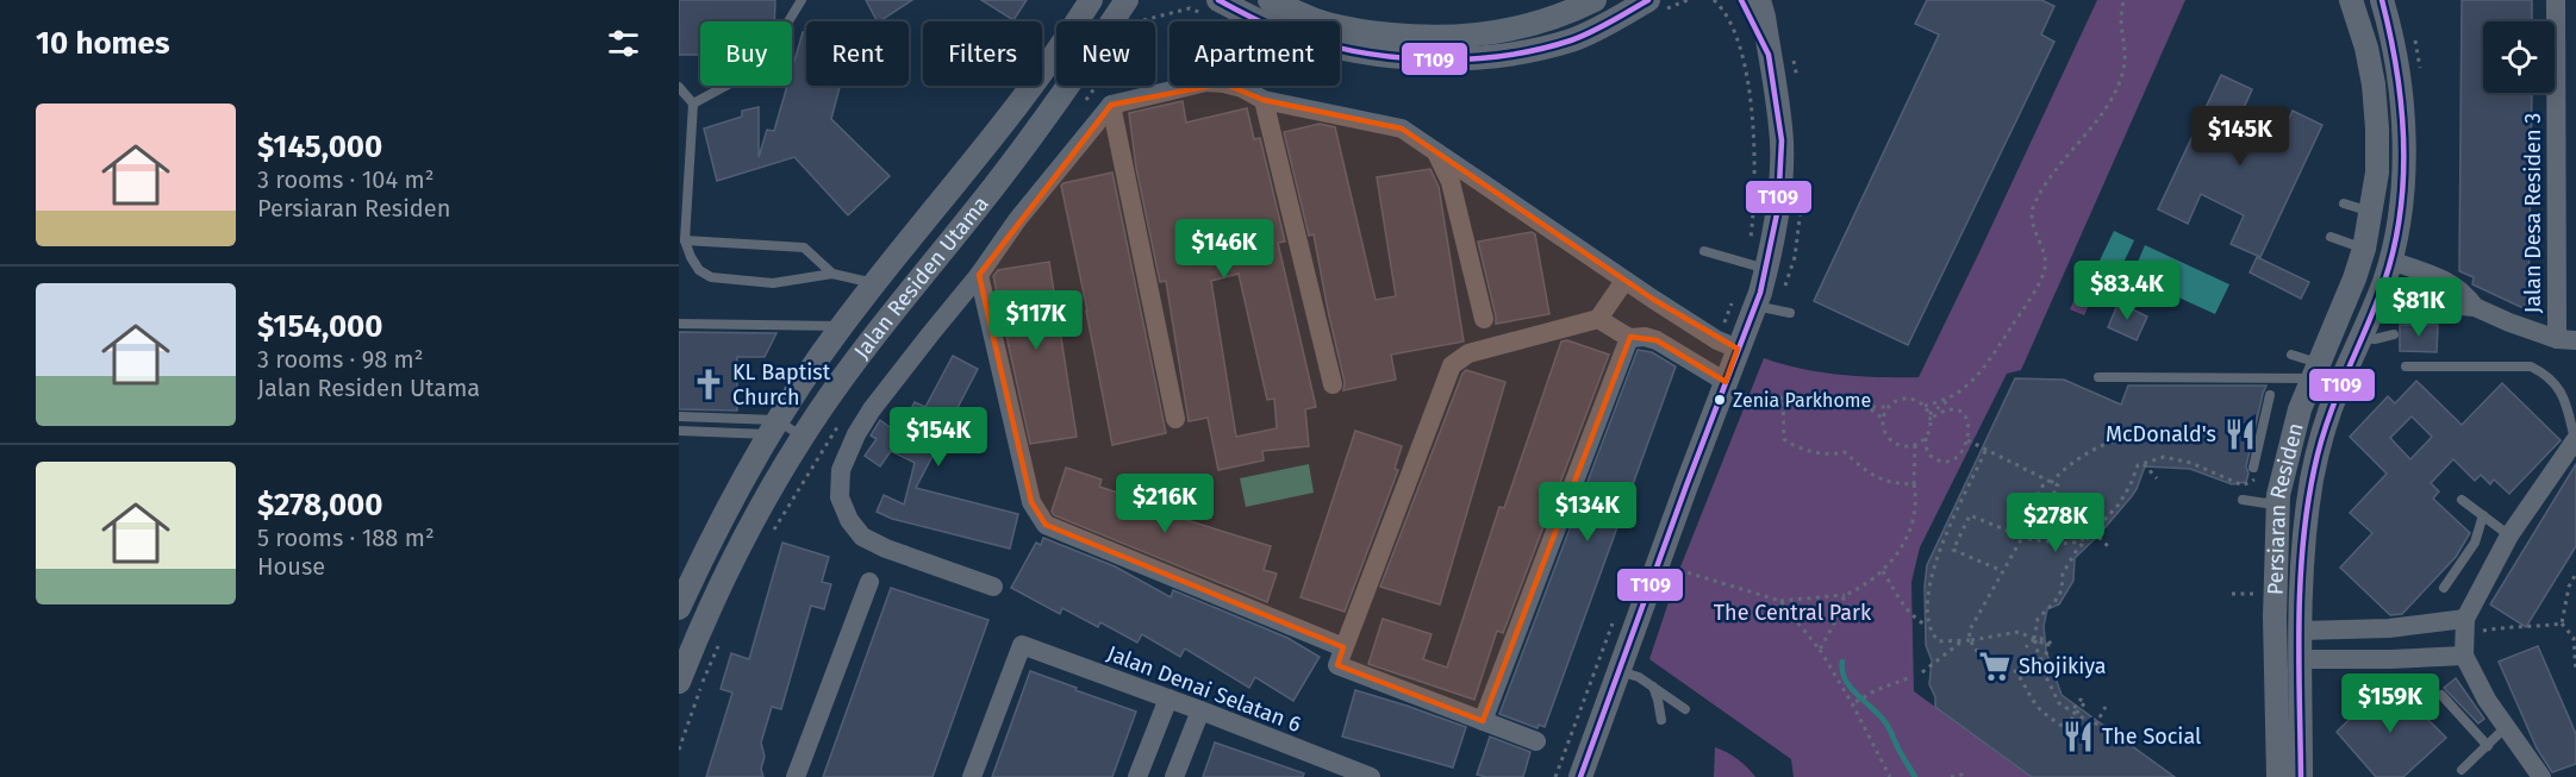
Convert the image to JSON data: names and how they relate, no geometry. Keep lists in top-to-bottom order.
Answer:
{
  "streets": {
    "street": [
      "Jalan Desa Residen 3",
      "Jalan Residen Utama",
      "Persiaran Residen",
      "Jalan Denai Selatan 6"
    ]
  },
  "parks": ["The Central Park"],
  "places": {
    "church": ["KL Baptist Church"],
    "other": ["Zenia Parkhome"],
    "restaurant": ["McDonald's", "The Social"],
    "supermarket": ["Shojikiya"]
  },
  "lines": ["transit line T109"],
  "page": {
    "heading": "10 homes",
    "chip": [
      "Buy",
      "Rent",
      "Filters",
      "New",
      "Apartment"
    ],
    "list": [
      {
        "name": "$145,000",
        "note": "3 rooms · 104 m² · Persiaran Residen"
      },
      {
        "name": "$154,000",
        "note": "3 rooms · 98 m² · Jalan Residen Utama"
      },
      {
        "name": "$278,000",
        "note": "5 rooms · 188 m² · House"
      }
    ],
    "price": [
      "$145K",
      "$146K",
      "$83.4K",
      "$81K",
      "$117K",
      "$154K",
      "$216K",
      "$134K",
      "$278K",
      "$159K"
    ]
  }
}
